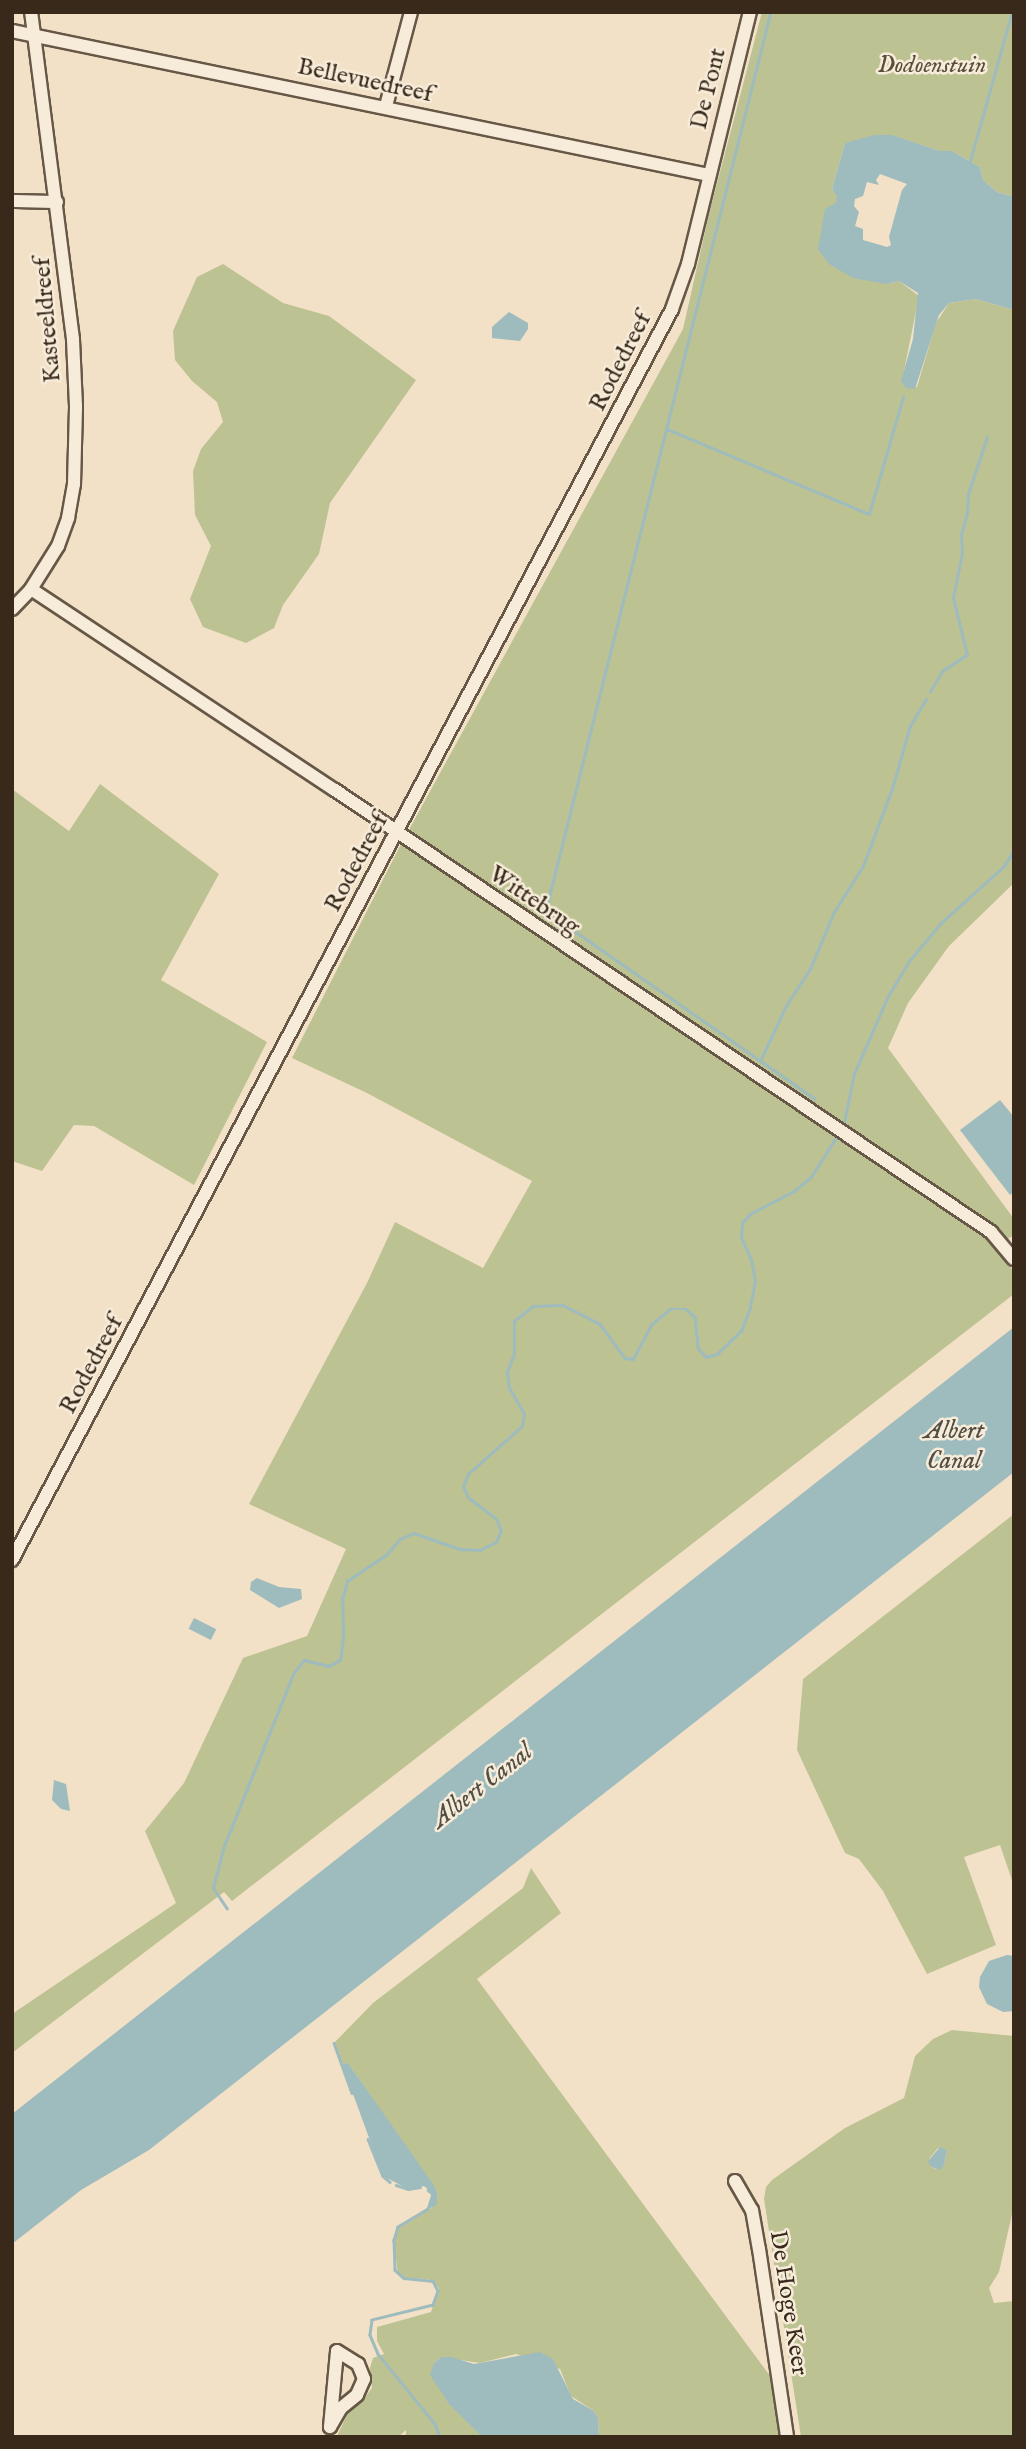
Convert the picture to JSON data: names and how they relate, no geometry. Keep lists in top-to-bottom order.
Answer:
{
  "streets": {
    "street": [
      "Bellevuedreef",
      "De Pont",
      "Kasteeldreef",
      "Rodedreef",
      "Wittebrug",
      "De Hoge Keer"
    ]
  },
  "crossings": [
    ["Bellevuedreef", "De Pont"],
    ["Bellevuedreef", "Kasteeldreef"],
    ["Bellevuedreef", "Rodedreef"],
    ["De Pont", "Rodedreef"],
    ["Kasteeldreef", "Wittebrug"],
    ["Rodedreef", "Wittebrug"]
  ],
  "water": ["Albert Canal"],
  "parks": ["Dodoenstuin"]
}
